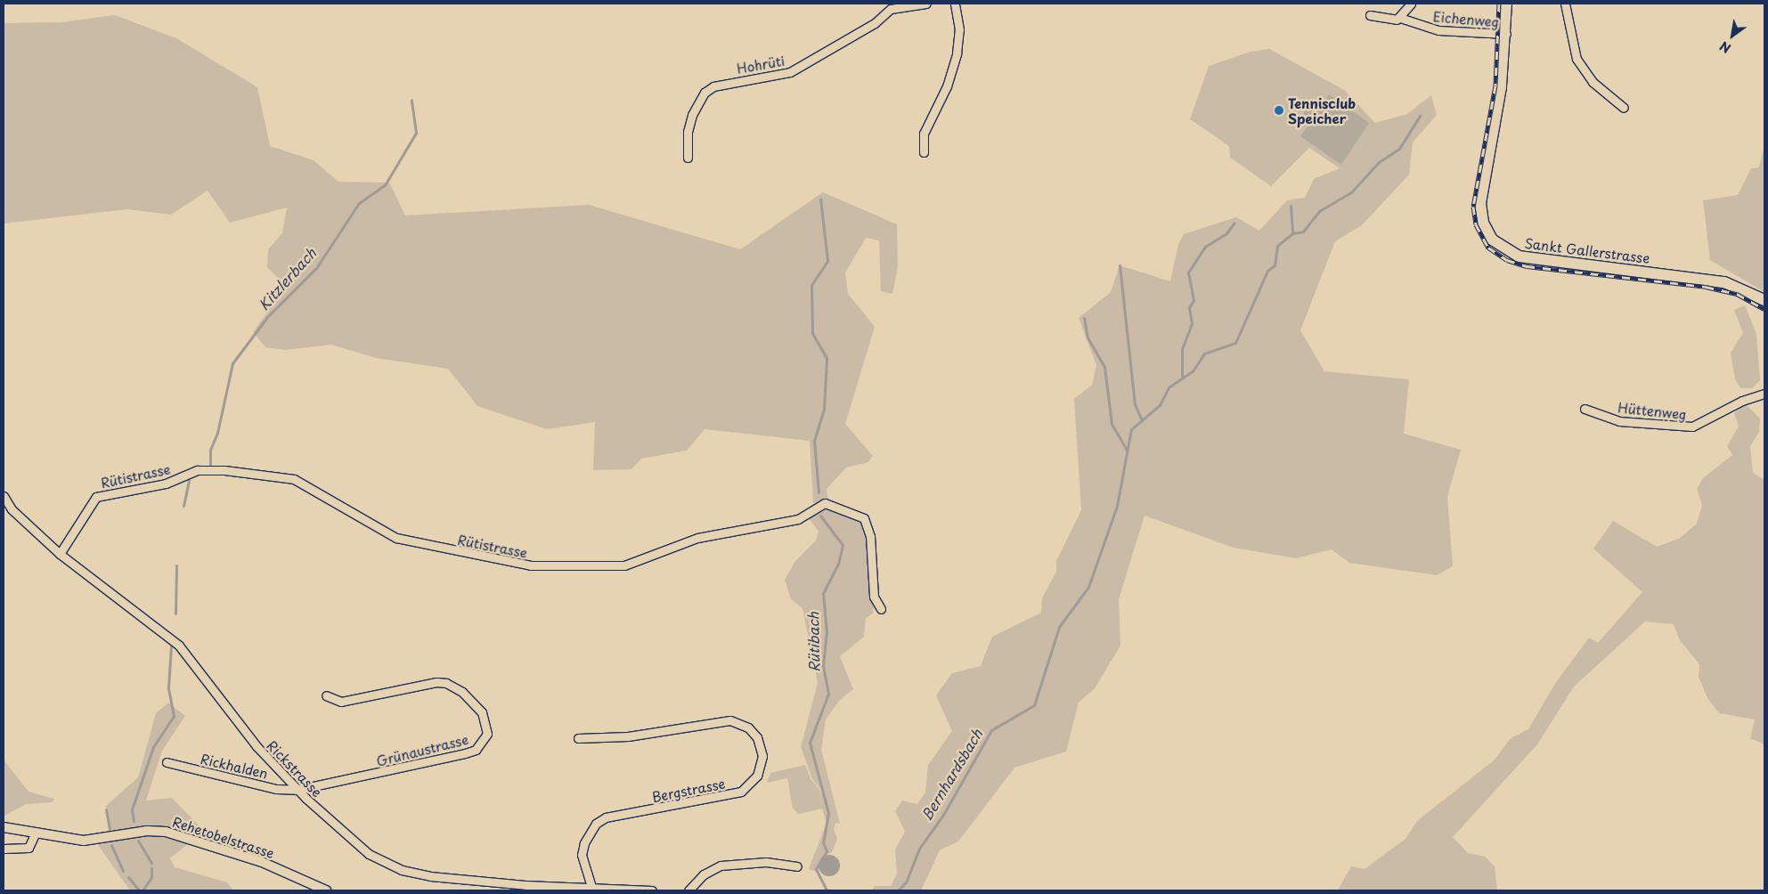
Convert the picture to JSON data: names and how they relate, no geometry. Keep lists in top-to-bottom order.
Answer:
{
  "streets": {
    "main road": ["Sankt Gallerstrasse"],
    "street": [
      "Eichenweg",
      "Hohrüti",
      "Hüttenweg",
      "Rütistrasse",
      "Grünaustrasse",
      "Rickhalden",
      "Rickstrasse",
      "Bergstrasse",
      "Rehetobelstrasse"
    ]
  },
  "crossings": [
    ["Eichenweg", "Sankt Gallerstrasse"],
    ["Rütistrasse", "Rickstrasse"],
    ["Grünaustrasse", "Rickhalden"],
    ["Grünaustrasse", "Rickstrasse"],
    ["Rickhalden", "Rickstrasse"],
    ["Rickstrasse", "Bergstrasse"]
  ],
  "water": ["Kitzlerbach", "Rütibach", "Bernhardsbach"],
  "places": ["Tennisclub Speicher"],
  "north": "bottom left"
}
